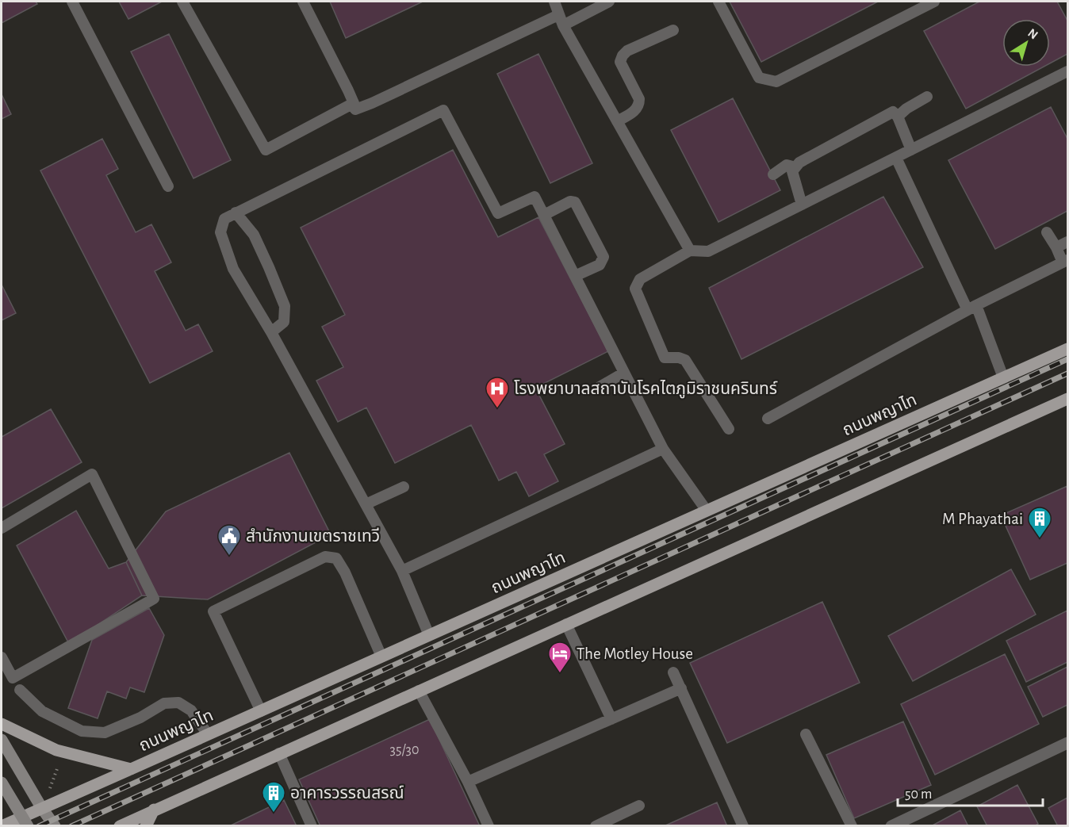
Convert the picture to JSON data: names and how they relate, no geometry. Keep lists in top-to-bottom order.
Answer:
{
  "streets": {
    "main road": ["ถนนพญาไท"]
  },
  "places": {
    "hospital": ["โรงพยาบาลสถาบันโรคไตภูมิราชนครินทร์"],
    "building": ["M Phayathai", "อาคารวรรณสรณ์"],
    "public building": ["สำนักงานเขตราชเทวี"],
    "hotel": ["The Motley House"]
  },
  "house_numbers": ["35/30"],
  "scale_bar": "50 m",
  "north": "top right"
}
